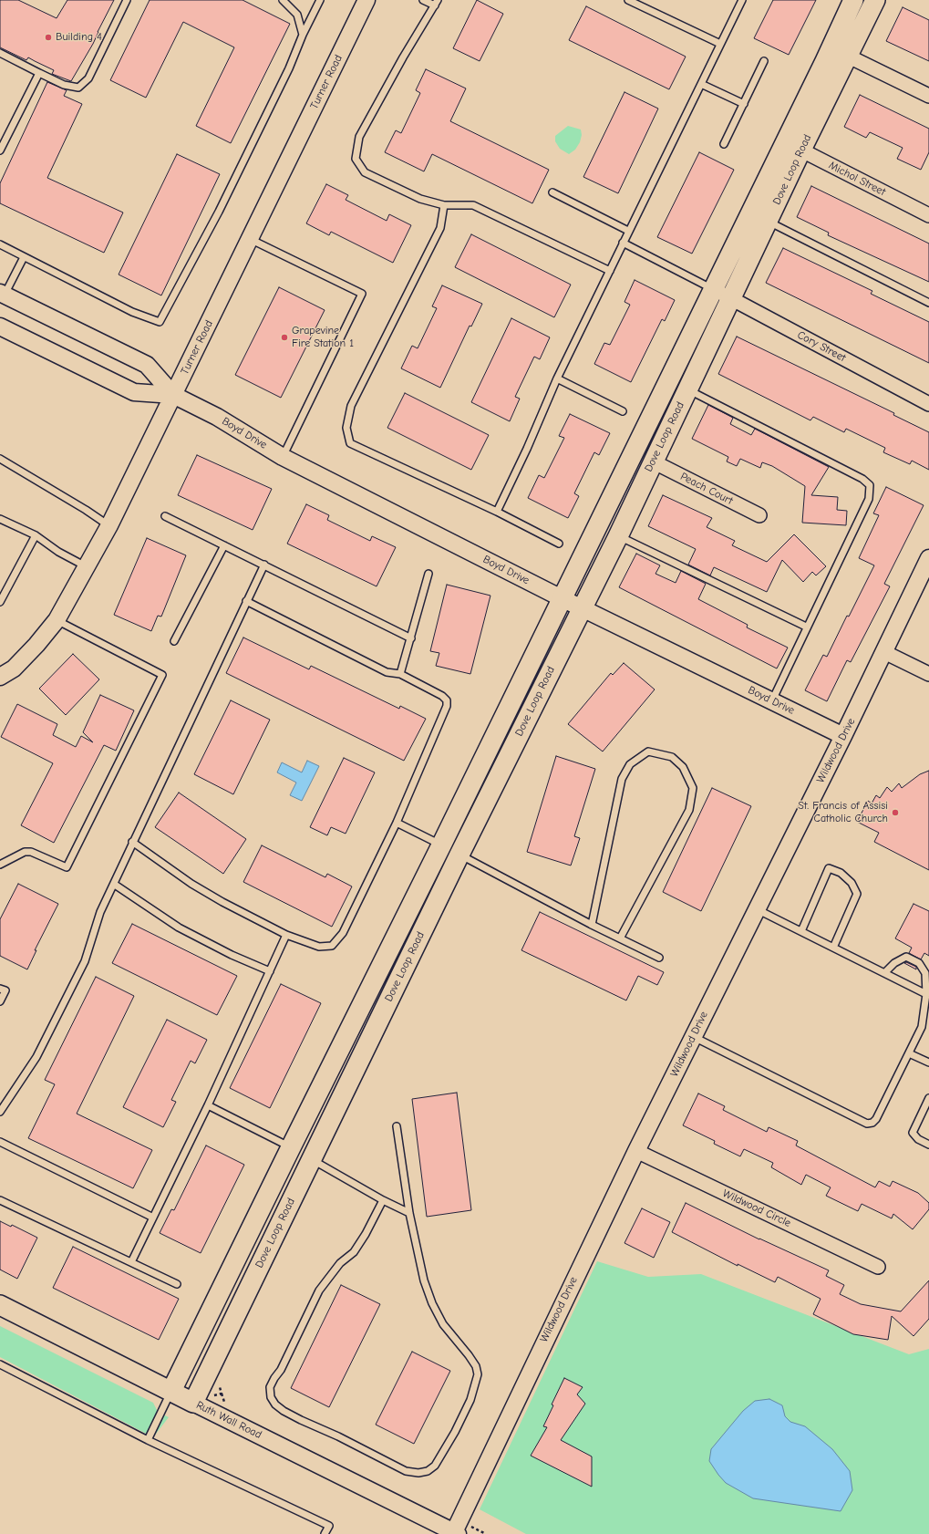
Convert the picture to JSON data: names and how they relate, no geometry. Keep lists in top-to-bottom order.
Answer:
{
  "streets": {
    "main road": ["Dove Loop Road", "Ruth Wall Road"],
    "street": [
      "Turner Road",
      "Michol Street",
      "Cory Street",
      "Boyd Drive",
      "Peach Court",
      "Wildwood Drive",
      "Wildwood Circle"
    ]
  },
  "crossings": [
    ["Turner Road", "Boyd Drive"],
    ["Dove Loop Road", "Michol Street"],
    ["Dove Loop Road", "Cory Street"],
    ["Dove Loop Road", "Boyd Drive"],
    ["Dove Loop Road", "Peach Court"],
    ["Dove Loop Road", "Ruth Wall Road"],
    ["Boyd Drive", "Wildwood Drive"],
    ["Wildwood Drive", "Wildwood Circle"],
    ["Wildwood Drive", "Ruth Wall Road"]
  ],
  "places": ["Building 4", "Grapevine Fire Station 1", "St. Francis of Assisi Catholic Church"]
}
